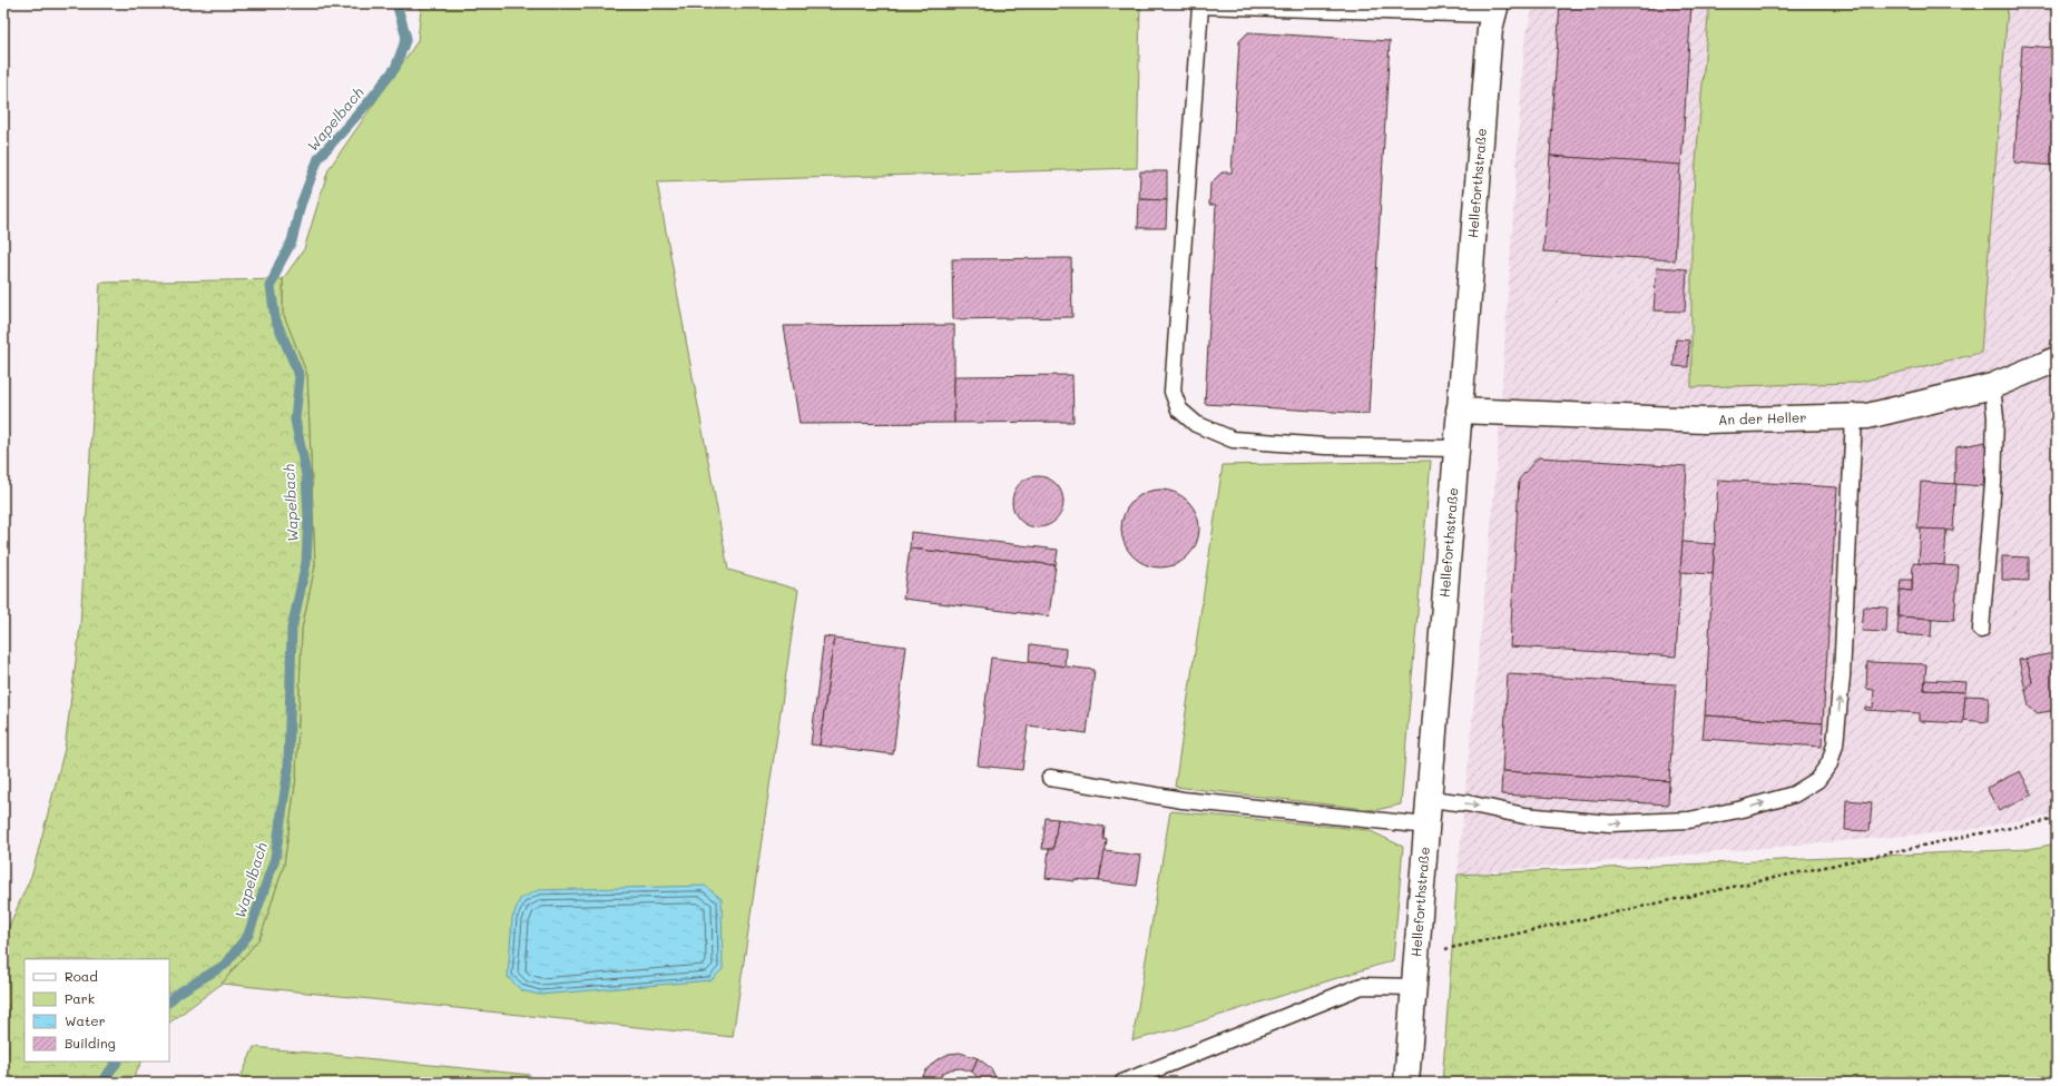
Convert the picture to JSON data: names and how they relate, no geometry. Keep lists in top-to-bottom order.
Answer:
{
  "streets": {
    "street": ["Helleforthstraße", "An der Heller"]
  },
  "crossings": [
    ["Helleforthstraße", "An der Heller"]
  ],
  "water": ["Wapelbach"],
  "legend": [
    "Road",
    "Park",
    "Water",
    "Building"
  ]
}
